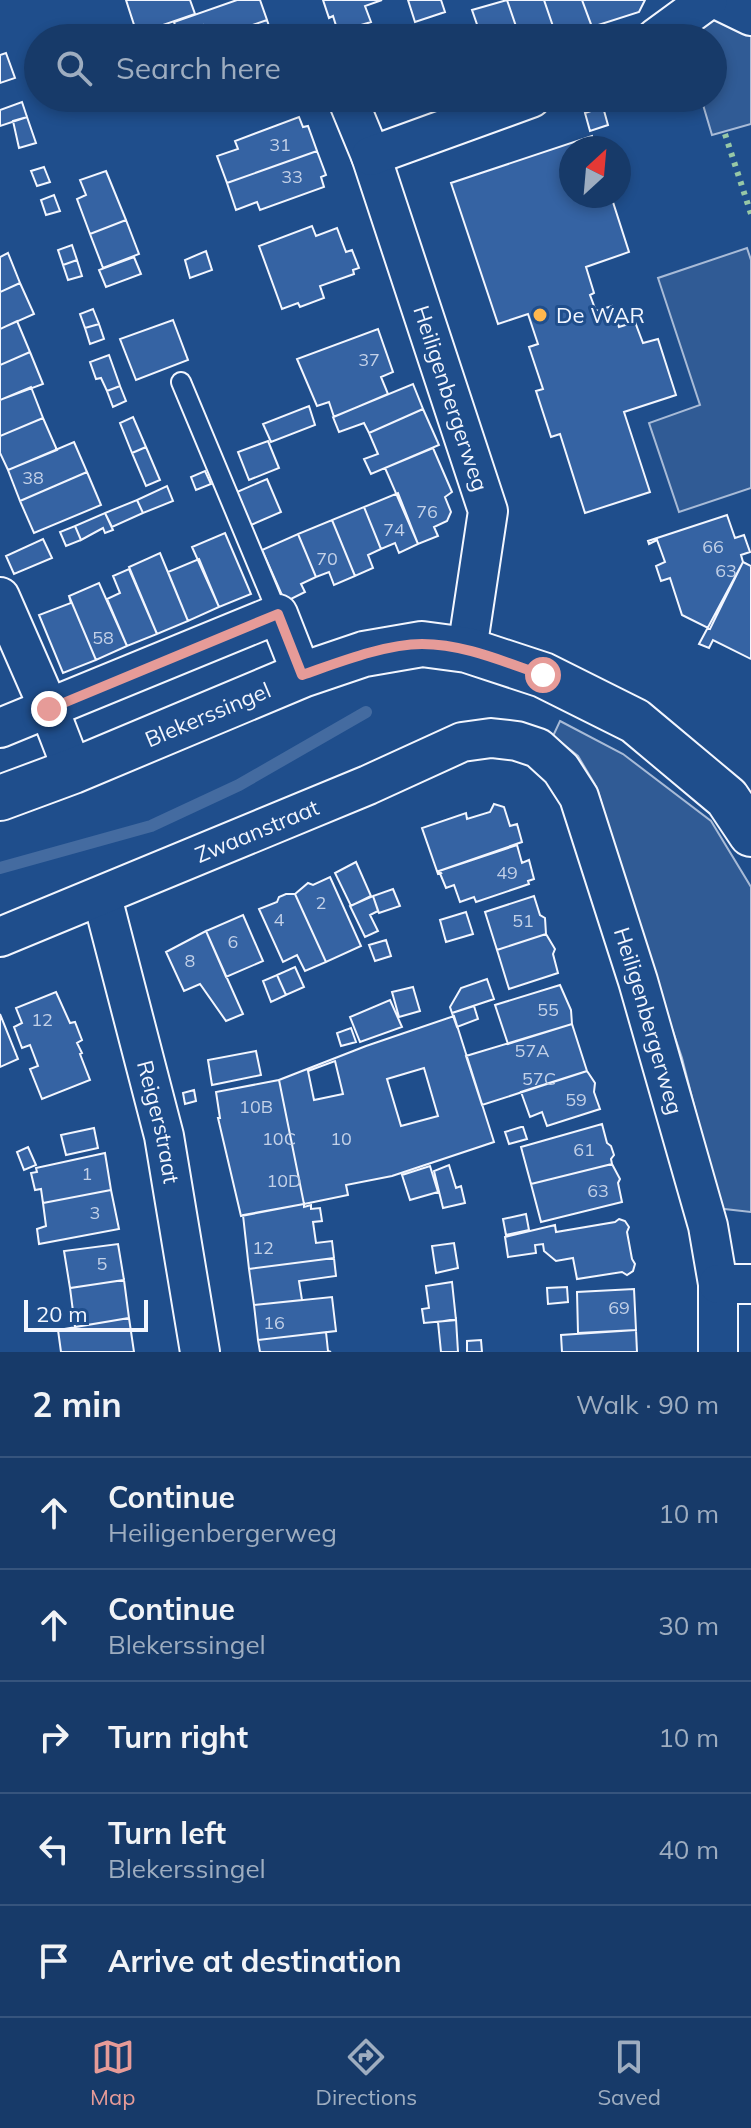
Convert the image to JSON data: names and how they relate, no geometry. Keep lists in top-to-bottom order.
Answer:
{
  "streets": {
    "street": [
      "Heiligenbergerweg",
      "Blekerssingel",
      "Zwaanstraat",
      "Reigerstraat"
    ]
  },
  "crossings": [
    ["Heiligenbergerweg", "Blekerssingel"],
    ["Heiligenbergerweg", "Zwaanstraat"],
    ["Zwaanstraat", "Reigerstraat"]
  ],
  "places": ["De WAR"],
  "house_numbers": [
    "31",
    "33",
    "37",
    "38",
    "76",
    "74",
    "66",
    "70",
    "63",
    "58",
    "49",
    "2",
    "4",
    "51",
    "6",
    "8",
    "55",
    "12",
    "57A",
    "57C",
    "59",
    "10B",
    "10C",
    "10",
    "61",
    "1",
    "10D",
    "63",
    "3",
    "12",
    "5",
    "69",
    "16"
  ],
  "scale_bar": "20 m",
  "north": "top right",
  "page": {
    "search": "Search here",
    "scale": "20 m",
    "heading": ["2 min", "Walk · 90 m"],
    "list": [
      ["Continue", "Heiligenbergerweg", "10 m"],
      ["Continue", "Blekerssingel", "30 m"],
      ["Turn right", "10 m"],
      ["Turn left", "Blekerssingel", "40 m"],
      "Arrive at destination"
    ],
    "nav": ["Map", "Directions", "Saved"]
  }
}
